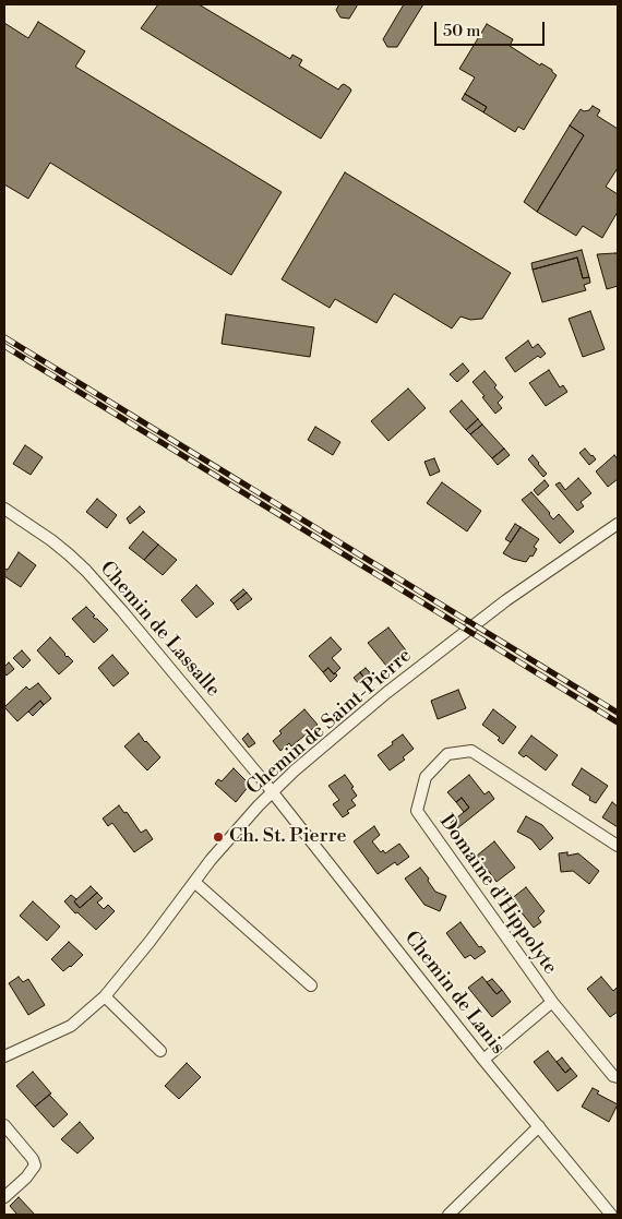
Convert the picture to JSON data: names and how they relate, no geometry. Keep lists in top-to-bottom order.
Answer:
{
  "streets": {
    "street": [
      "Chemin de Lassalle",
      "Chemin de Saint-Pierre",
      "Domaine d'Hippolyte",
      "Chemin de Lanis"
    ]
  },
  "crossings": [
    ["Chemin de Lassalle", "Chemin de Saint-Pierre"],
    ["Chemin de Lassalle", "Chemin de Lanis"],
    ["Chemin de Saint-Pierre", "Chemin de Lanis"],
    ["Domaine d'Hippolyte", "Chemin de Lanis"]
  ],
  "places": ["Ch. St. Pierre"],
  "scale_bar": "50 m"
}
